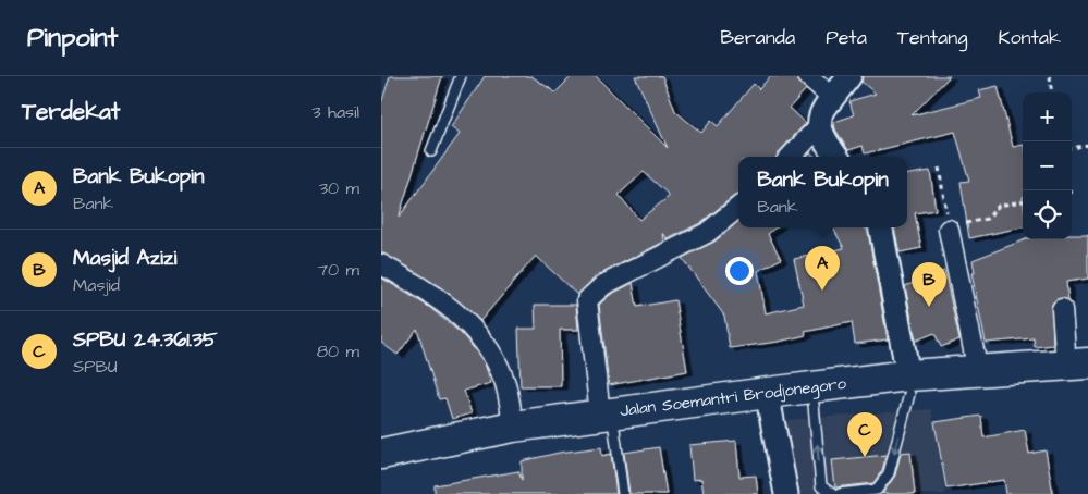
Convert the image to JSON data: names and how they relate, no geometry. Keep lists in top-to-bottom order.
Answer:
{
  "streets": {
    "main road": ["Jalan Soemantri Brodjonegoro"]
  },
  "page": {
    "header": "Pinpoint",
    "nav": [
      "Beranda",
      "Peta",
      "Tentang",
      "Kontak"
    ],
    "heading": ["Terdekat", "3 hasil"],
    "map_buttons": ["+", "−"],
    "list": [
      {
        "mark": "A",
        "name": "Bank Bukopin",
        "note": "Bank",
        "value": "30 m"
      },
      {
        "mark": "B",
        "name": "Masjid Azizi",
        "note": "Masjid",
        "value": "70 m"
      },
      {
        "mark": "C",
        "name": "SPBU 24.361.35",
        "note": "SPBU",
        "value": "80 m"
      }
    ],
    "popup": ["Bank Bukopin", "Bank"],
    "pins": ["A", "B", "C"]
  }
}
